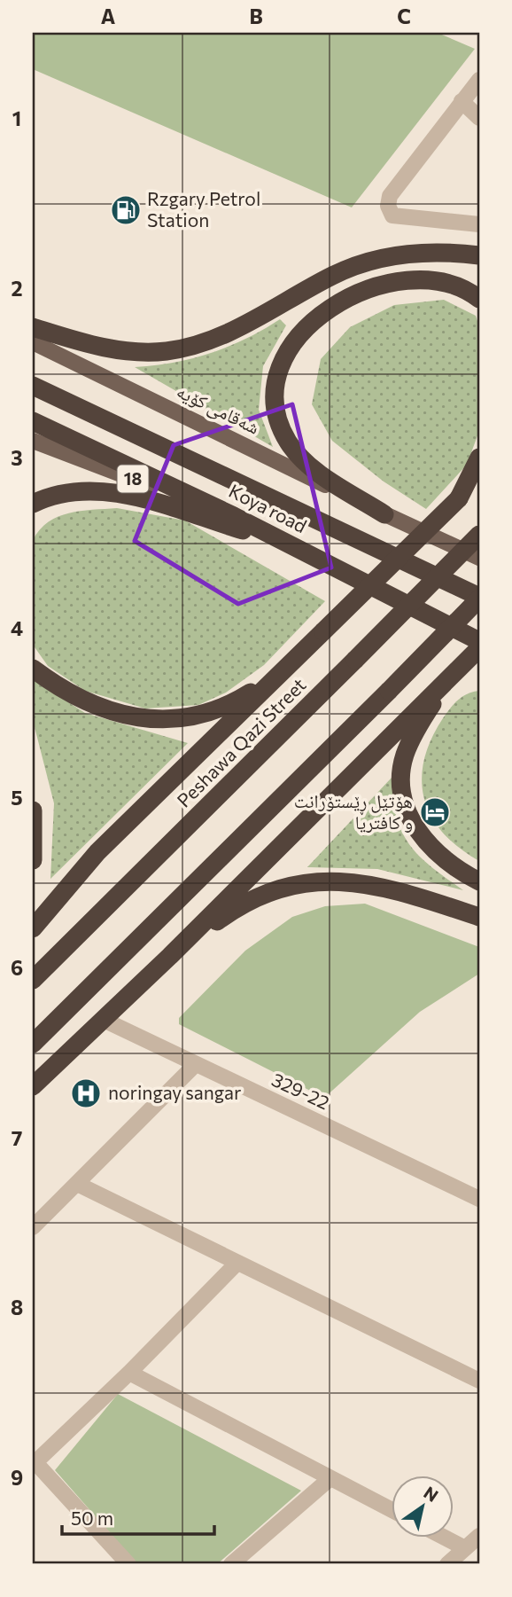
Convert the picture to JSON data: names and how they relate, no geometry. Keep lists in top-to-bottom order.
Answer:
{
  "streets": {
    "highway": ["Koya road", "Peshawa Qazi Street"],
    "main road": ["شەقامی کۆیە", "18"],
    "street": ["329-22"]
  },
  "crossings": [
    ["18", "Koya road"]
  ],
  "places": {
    "fuel station": ["Rzgary Petrol Station"],
    "hotel": ["هۆتێل ڕێستۆرانت و کافتریا"],
    "hospital": ["noringay sangar"]
  },
  "scale_bar": "50 m",
  "north": "top right",
  "grid": {
    "columns": ["A", "B", "C"],
    "rows": [
      "1",
      "2",
      "3",
      "4",
      "5",
      "6",
      "7",
      "8",
      "9"
    ]
  }
}
